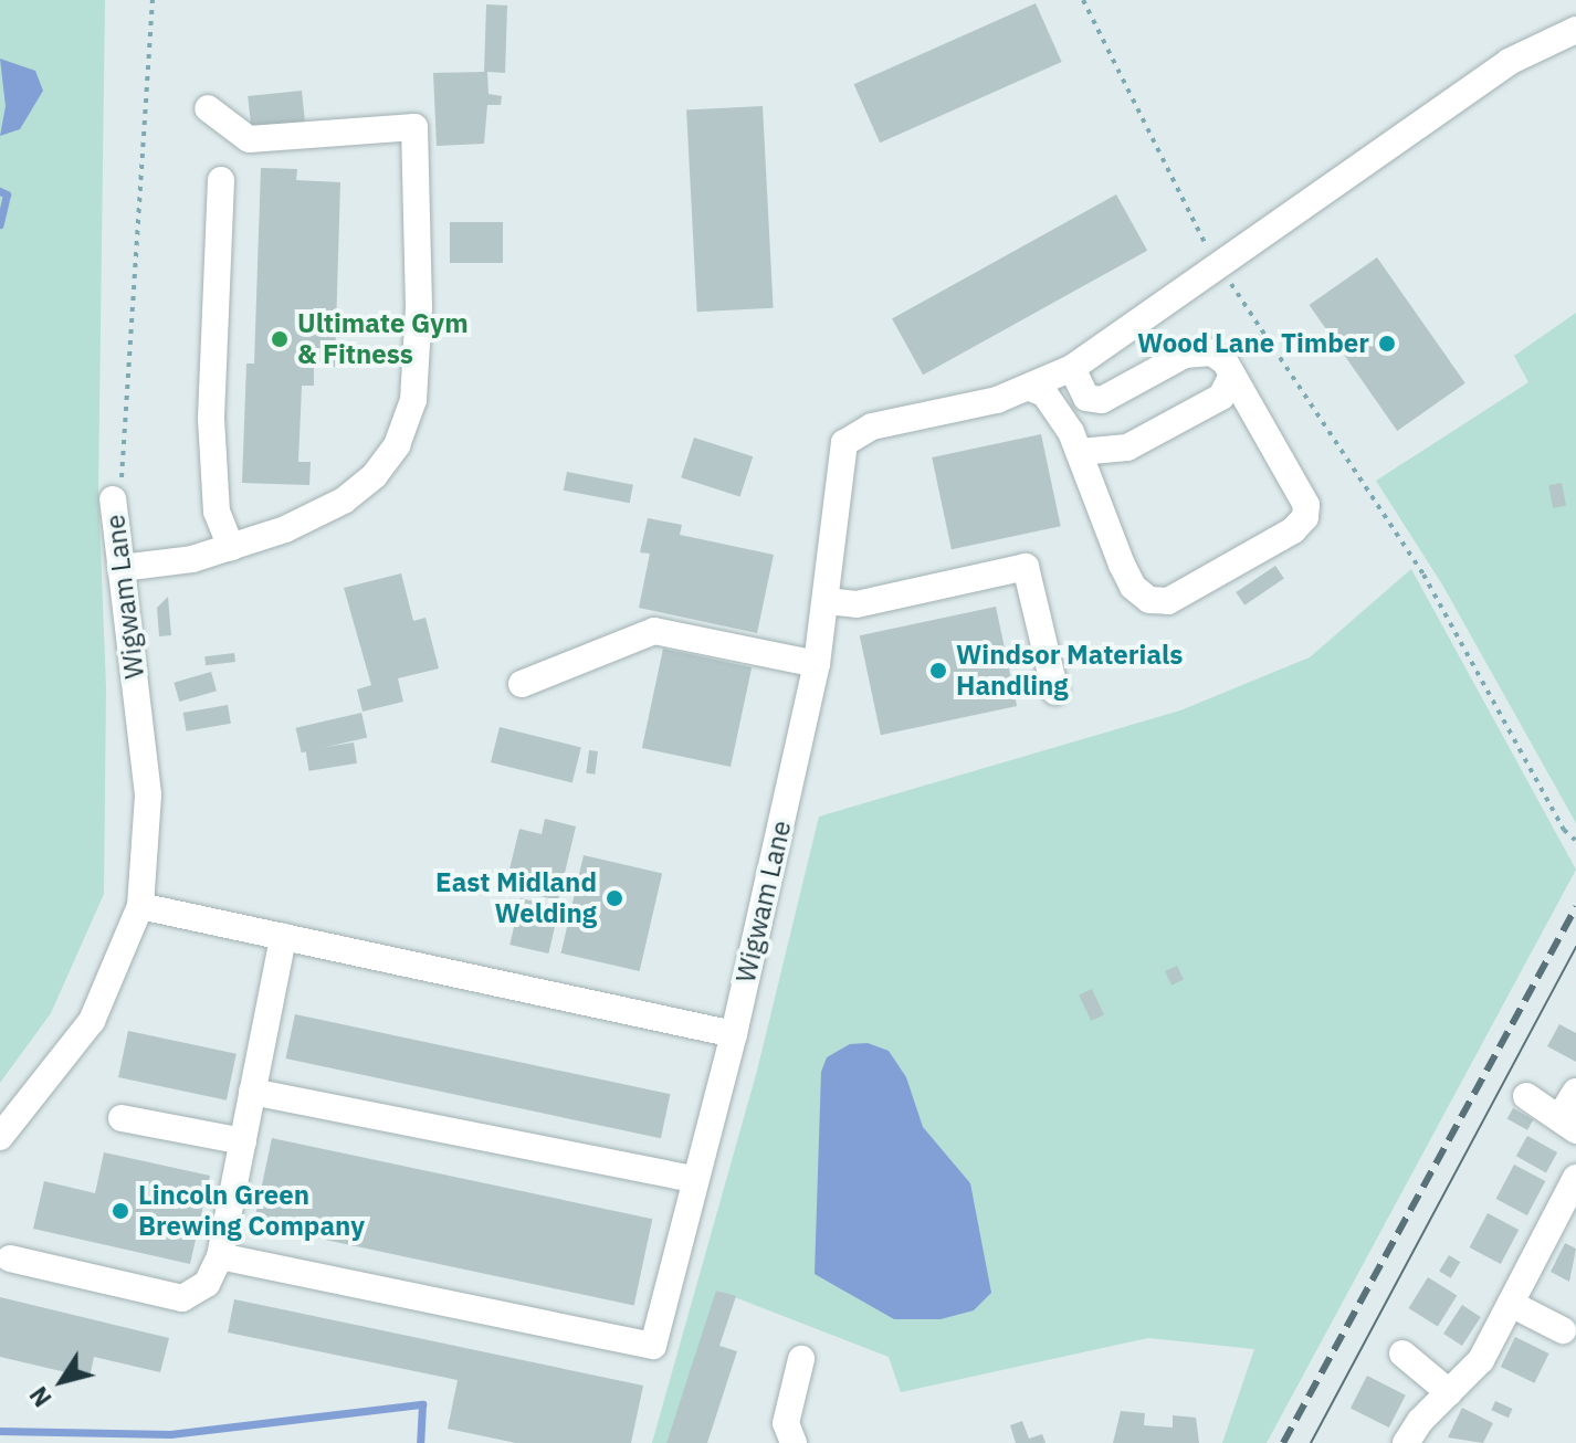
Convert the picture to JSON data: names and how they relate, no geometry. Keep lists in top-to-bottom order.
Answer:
{
  "streets": {
    "street": ["Wigwam Lane"]
  },
  "places": [
    "Ultimate Gym & Fitness",
    "Wood Lane Timber",
    "Windsor Materials Handling",
    "East Midland Welding",
    "Lincoln Green Brewing Company"
  ],
  "north": "bottom left"
}
